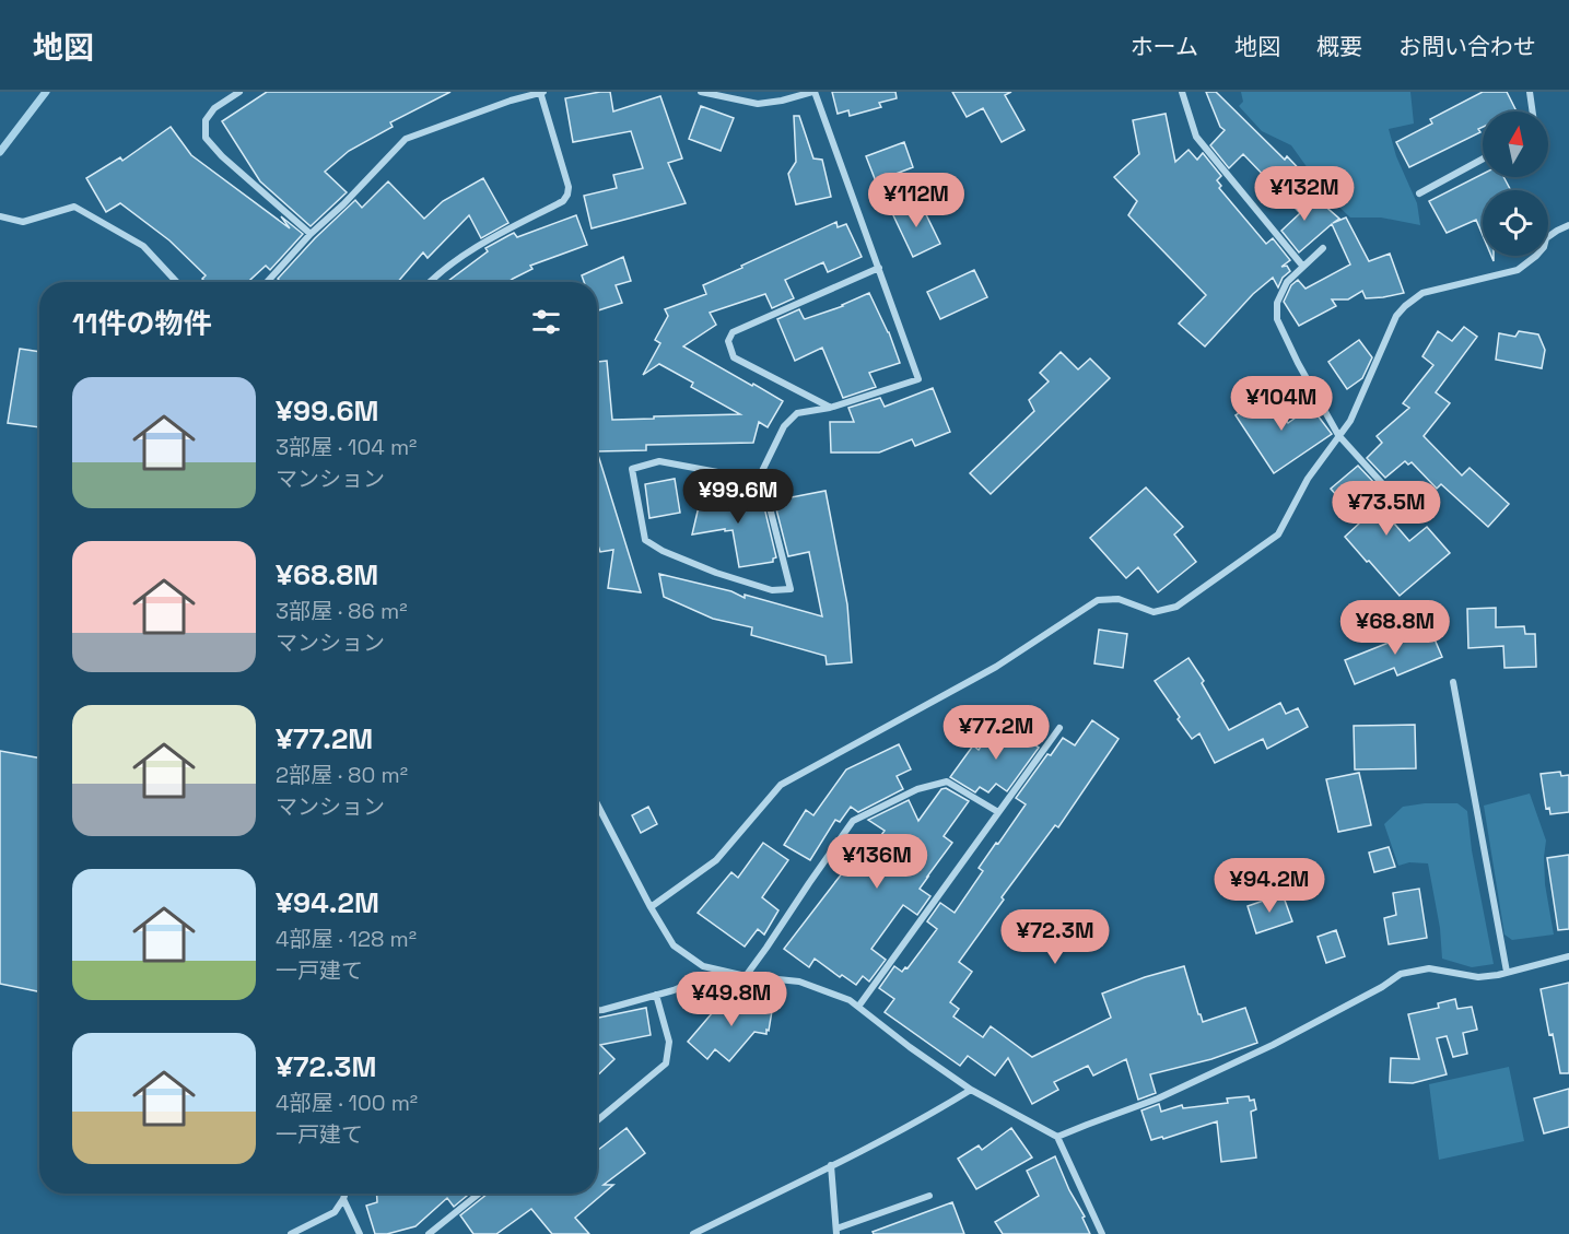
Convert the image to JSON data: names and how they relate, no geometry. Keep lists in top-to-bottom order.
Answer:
{
  "north": "top",
  "page": {
    "header": "地図",
    "nav": [
      "ホーム",
      "地図",
      "概要",
      "お問い合わせ"
    ],
    "price": [
      "¥132M",
      "¥112M",
      "¥104M",
      "¥99.6M",
      "¥73.5M",
      "¥68.8M",
      "¥77.2M",
      "¥136M",
      "¥94.2M",
      "¥72.3M",
      "¥49.8M"
    ],
    "heading": "11件の物件",
    "list": [
      {
        "name": "¥99.6M",
        "note": "3部屋 · 104 m² · マンション"
      },
      {
        "name": "¥68.8M",
        "note": "3部屋 · 86 m² · マンション"
      },
      {
        "name": "¥77.2M",
        "note": "2部屋 · 80 m² · マンション"
      },
      {
        "name": "¥94.2M",
        "note": "4部屋 · 128 m² · 一戸建て"
      },
      {
        "name": "¥72.3M",
        "note": "4部屋 · 100 m² · 一戸建て"
      }
    ]
  }
}
